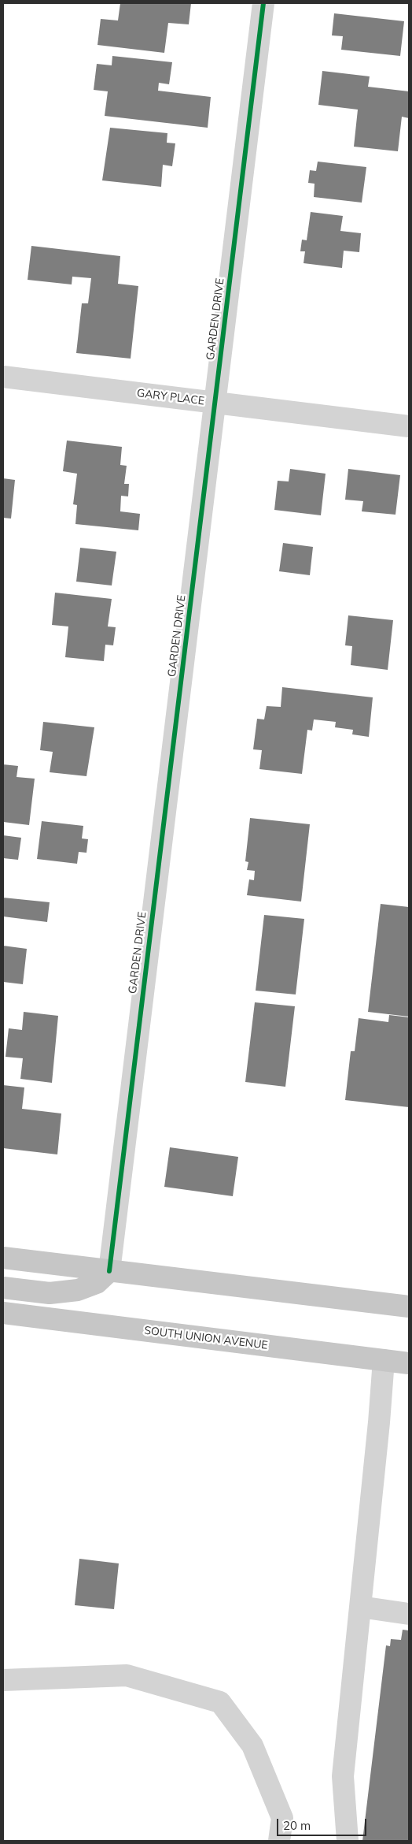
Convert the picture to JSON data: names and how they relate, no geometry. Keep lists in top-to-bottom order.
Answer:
{
  "streets": {
    "main road": ["SOUTH UNION AVENUE"],
    "street": ["GARDEN DRIVE", "GARY PLACE"]
  },
  "crossings": [
    ["GARDEN DRIVE", "GARY PLACE"]
  ],
  "scale_bar": "20 m"
}
